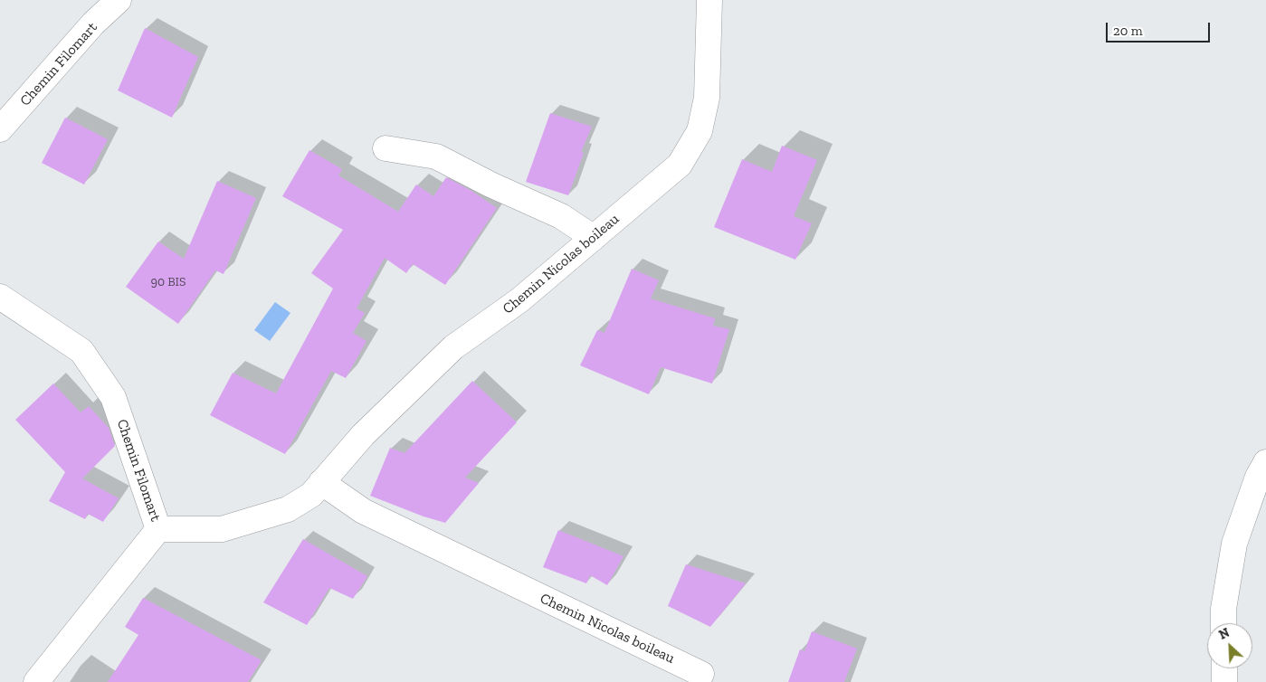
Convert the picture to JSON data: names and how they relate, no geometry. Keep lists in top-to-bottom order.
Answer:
{
  "streets": {
    "street": ["Chemin Filomart", "Chemin Nicolas boileau"]
  },
  "crossings": [
    ["Chemin Filomart", "Chemin Nicolas boileau"]
  ],
  "house_numbers": ["90 BIS"],
  "scale_bar": "20 m",
  "north": "top left"
}
